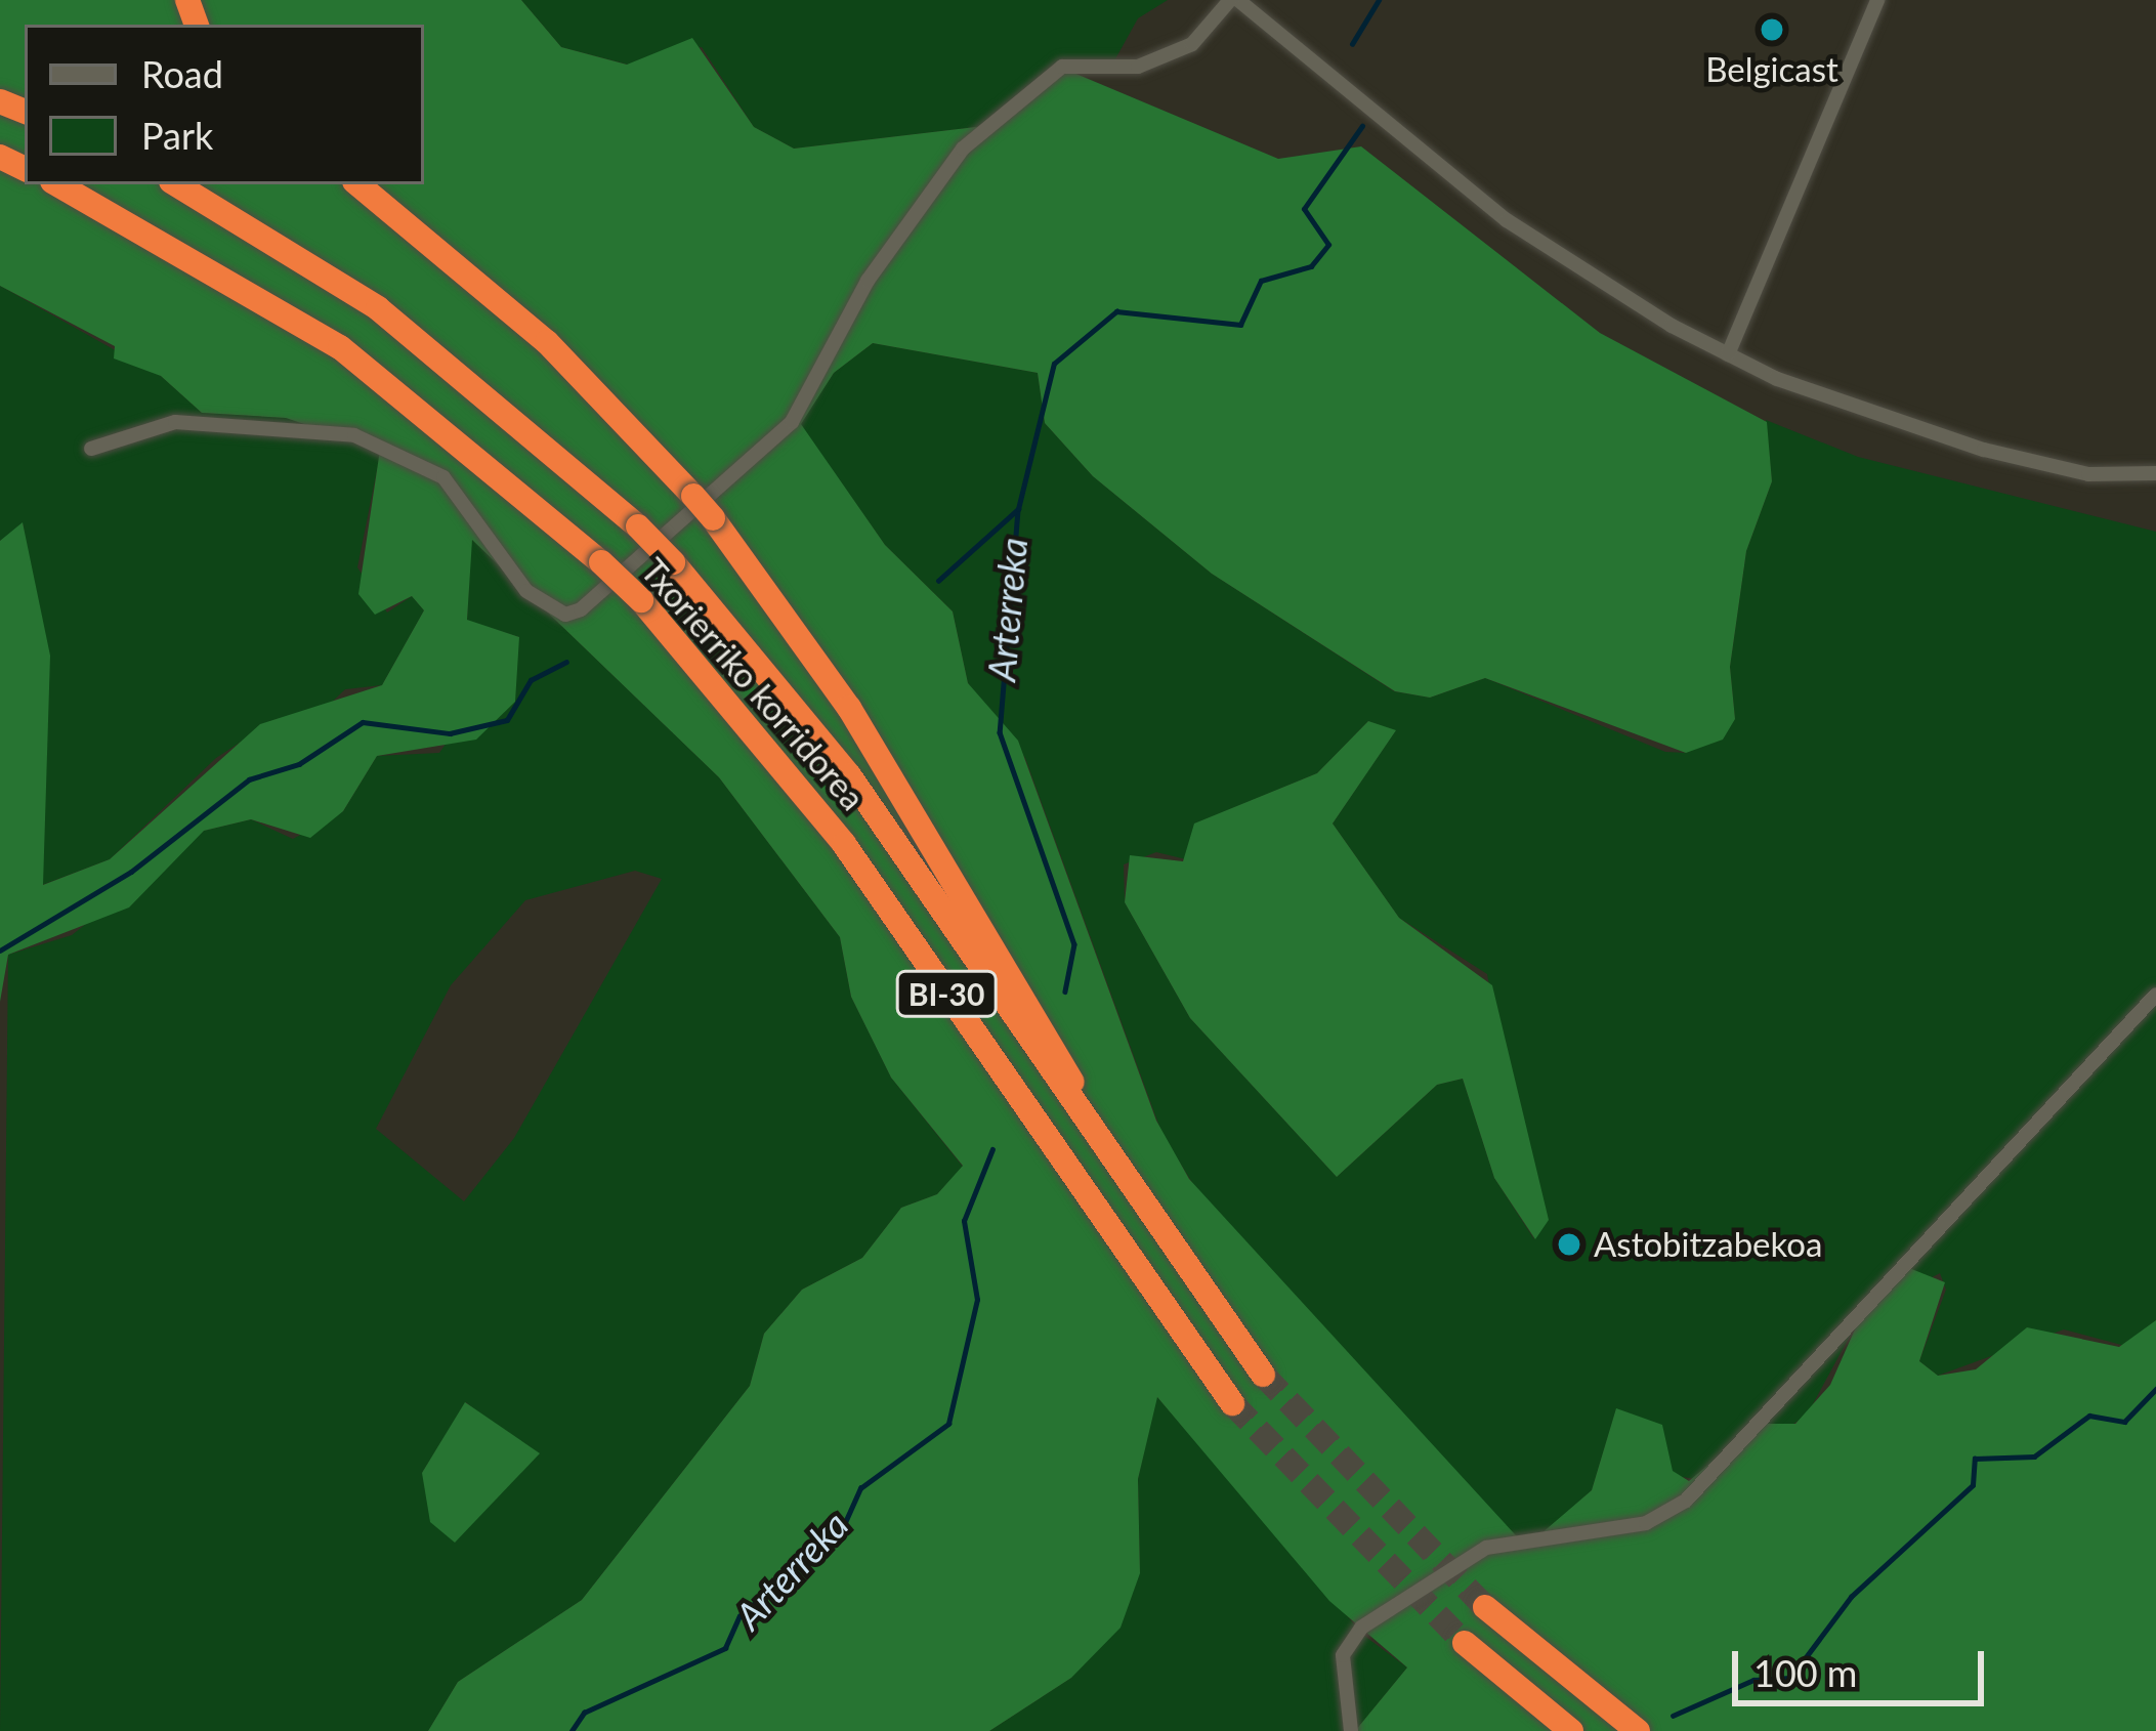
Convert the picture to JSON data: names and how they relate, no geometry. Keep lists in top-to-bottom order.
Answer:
{
  "streets": {
    "highway": ["Txorierriko korridorea", "BI-30"]
  },
  "water": ["Arterreka"],
  "places": ["Belgicast", "Astobitzabekoa"],
  "legend": ["Road", "Park"],
  "scale_bar": "100 m"
}
